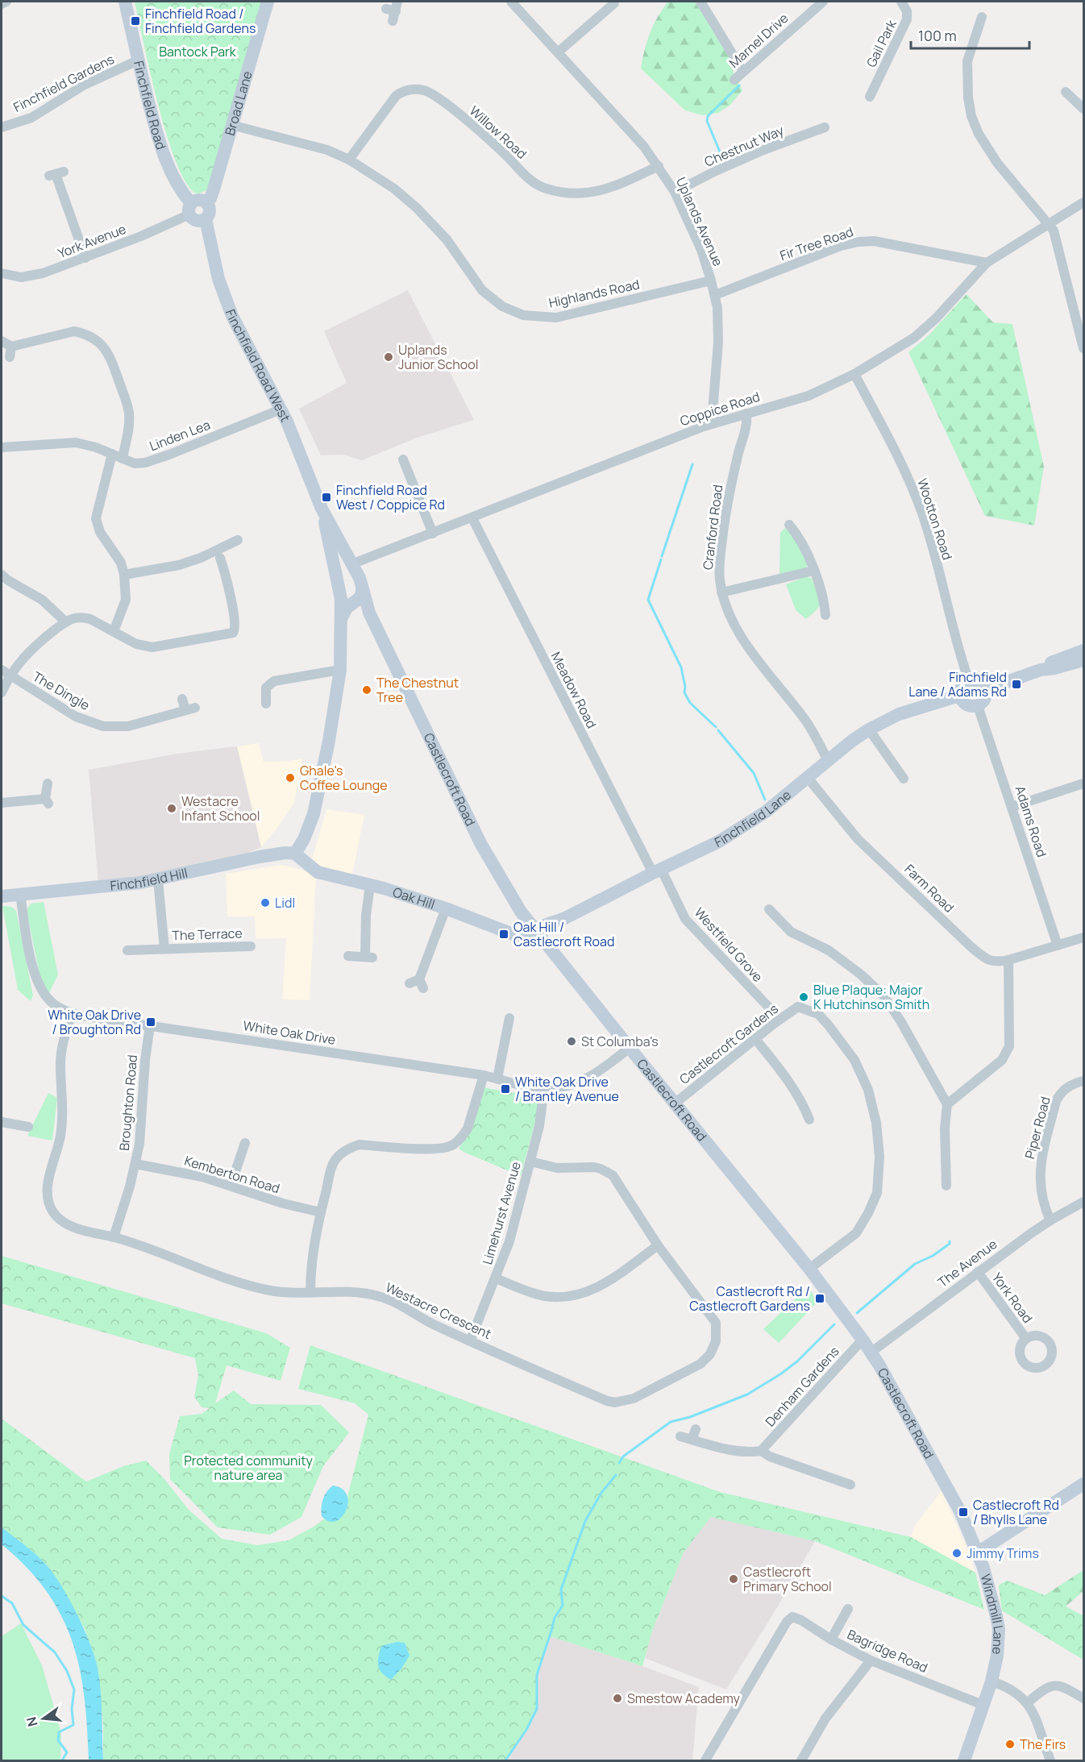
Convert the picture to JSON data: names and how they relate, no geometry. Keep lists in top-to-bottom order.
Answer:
{
  "streets": {
    "street": [
      "Marnel Drive",
      "Gail Park",
      "Finchfield Gardens",
      "Broad Lane",
      "Finchfield Road",
      "Willow Road",
      "Chestnut Way",
      "Uplands Avenue",
      "York Avenue",
      "Fir Tree Road",
      "Highlands Road",
      "Finchfield Road West",
      "Coppice Road",
      "Linden Lea",
      "Wootton Road",
      "Cranford Road",
      "Meadow Road",
      "The Dingle",
      "Castlecroft Road",
      "Finchfield Lane",
      "Adams Road",
      "Finchfield Hill",
      "Farm Road",
      "Oak Hill",
      "The Terrace",
      "Westfield Grove",
      "White Oak Drive",
      "Castlecroft Gardens",
      "Broughton Road",
      "Piper Road",
      "Kemberton Road",
      "Limehurst Avenue",
      "The Avenue",
      "York Road",
      "Westacre Crescent",
      "Denham Gardens",
      "Windmill Lane",
      "Bagridge Road"
    ]
  },
  "crossings": [
    ["Finchfield Gardens", "Finchfield Road"],
    ["Broad Lane", "Finchfield Road"],
    ["Broad Lane", "York Avenue"],
    ["Broad Lane", "Highlands Road"],
    ["Broad Lane", "Finchfield Road West"],
    ["Finchfield Road", "York Avenue"],
    ["Finchfield Road", "Finchfield Road West"],
    ["Willow Road", "Uplands Avenue"],
    ["Willow Road", "Highlands Road"],
    ["Chestnut Way", "Uplands Avenue"],
    ["Uplands Avenue", "Fir Tree Road"],
    ["Uplands Avenue", "Highlands Road"],
    ["Uplands Avenue", "Coppice Road"],
    ["York Avenue", "Finchfield Road West"],
    ["Fir Tree Road", "Coppice Road"],
    ["Finchfield Road West", "Coppice Road"],
    ["Finchfield Road West", "Linden Lea"],
    ["Coppice Road", "Wootton Road"],
    ["Coppice Road", "Cranford Road"],
    ["Coppice Road", "Meadow Road"],
    ["Wootton Road", "Finchfield Lane"],
    ["Wootton Road", "Adams Road"],
    ["Cranford Road", "Finchfield Lane"],
    ["Meadow Road", "Finchfield Lane"],
    ["Meadow Road", "Westfield Grove"],
    ["Castlecroft Road", "Finchfield Lane"],
    ["Castlecroft Road", "Oak Hill"],
    ["Castlecroft Road", "White Oak Drive"],
    ["Castlecroft Road", "Castlecroft Gardens"],
    ["Castlecroft Road", "The Avenue"],
    ["Castlecroft Road", "Denham Gardens"],
    ["Castlecroft Road", "Windmill Lane"],
    ["Finchfield Lane", "Adams Road"],
    ["Finchfield Lane", "Farm Road"],
    ["Finchfield Lane", "Oak Hill"],
    ["Finchfield Lane", "Westfield Grove"],
    ["Adams Road", "Farm Road"],
    ["Finchfield Hill", "Oak Hill"],
    ["Finchfield Hill", "The Terrace"],
    ["Finchfield Hill", "White Oak Drive"],
    ["White Oak Drive", "Broughton Road"],
    ["White Oak Drive", "Limehurst Avenue"],
    ["White Oak Drive", "Westacre Crescent"],
    ["Broughton Road", "Kemberton Road"],
    ["Broughton Road", "Westacre Crescent"],
    ["Piper Road", "The Avenue"],
    ["Limehurst Avenue", "Westacre Crescent"],
    ["The Avenue", "York Road"],
    ["Windmill Lane", "Bagridge Road"]
  ],
  "parks": ["Bantock Park", "Protected community nature area"],
  "places": {
    "transit": [
      "Finchfield Road / Finchfield Gardens",
      "Finchfield Road West / Coppice Rd",
      "Finchfield Lane / Adams Rd",
      "Oak Hill / Castlecroft Road",
      "White Oak Drive / Broughton Rd",
      "White Oak Drive / Brantley Avenue",
      "Castlecroft Rd / Castlecroft Gardens",
      "Castlecroft Rd / Bhylls Lane"
    ],
    "other": [
      "Uplands Junior School",
      "The Chestnut Tree",
      "Ghale's Coffee Lounge",
      "Westacre Infant School",
      "Lidl",
      "Blue Plaque: Major K Hutchinson Smith",
      "St Columba's",
      "Jimmy Trims",
      "Castlecroft Primary School",
      "Smestow Academy",
      "The Firs"
    ]
  },
  "scale_bar": "100 m",
  "north": "left"
}
